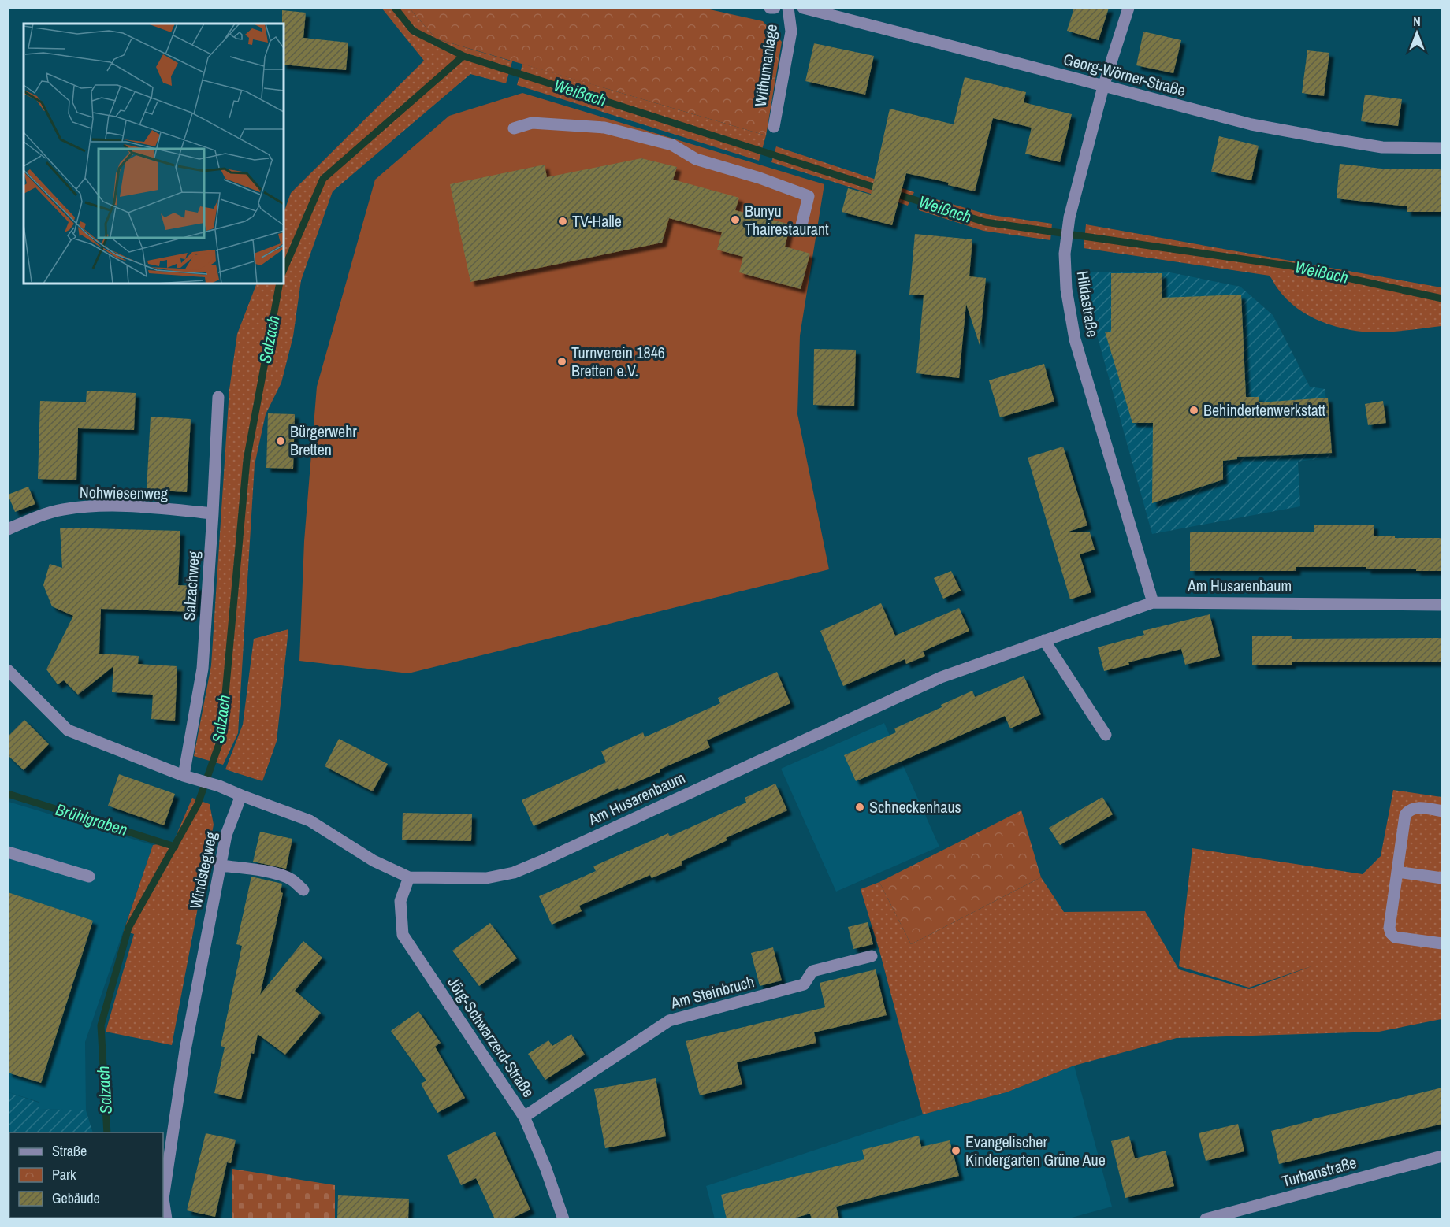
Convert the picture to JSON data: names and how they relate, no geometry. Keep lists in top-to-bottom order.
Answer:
{
  "streets": {
    "street": [
      "Withumanlage",
      "Georg-Wörner-Straße",
      "Hildastraße",
      "Nohwiesenweg",
      "Salzachweg",
      "Am Husarenbaum",
      "Windstegweg",
      "Am Steinbruch",
      "Jörg-Schwarzerd-Straße",
      "Turbanstraße"
    ]
  },
  "crossings": [
    ["Georg-Wörner-Straße", "Hildastraße"],
    ["Hildastraße", "Am Husarenbaum"],
    ["Nohwiesenweg", "Salzachweg"],
    ["Am Husarenbaum", "Windstegweg"],
    ["Am Husarenbaum", "Jörg-Schwarzerd-Straße"],
    ["Am Steinbruch", "Jörg-Schwarzerd-Straße"]
  ],
  "water": ["Weißach", "Salzach", "Brühlgraben"],
  "places": [
    "Bunyu Thairestaurant",
    "TV-Halle",
    "Turnverein 1846 Bretten e.V.",
    "Behindertenwerkstatt",
    "Bürgerwehr Bretten",
    "Schneckenhaus",
    "Evangelischer Kindergarten Grüne Aue"
  ],
  "legend": ["Straße", "Park", "Gebäude"],
  "north": "top"
}
